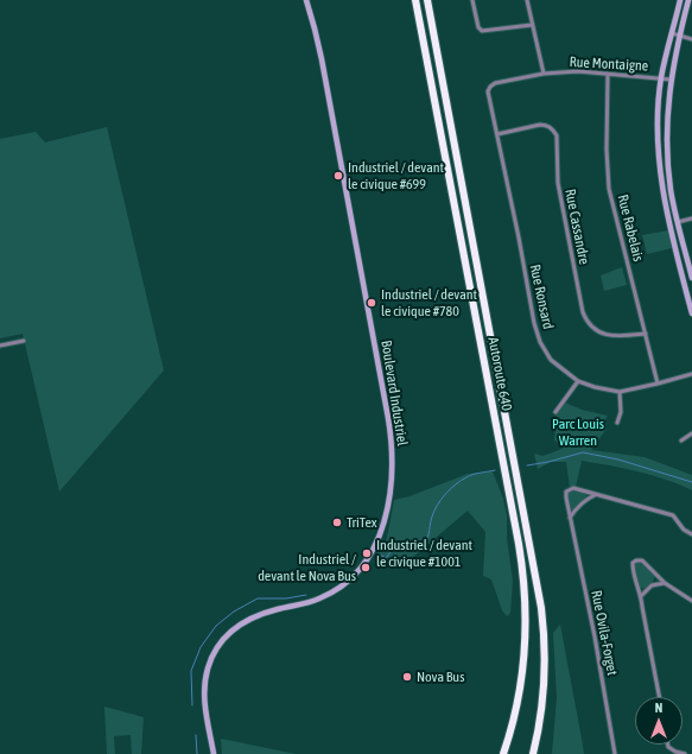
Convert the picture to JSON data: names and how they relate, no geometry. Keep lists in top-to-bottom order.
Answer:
{
  "streets": {
    "highway": ["Autoroute 640"],
    "street": [
      "Rue Montaigne",
      "Rue Cassandre",
      "Rue Rabelais",
      "Rue Ronsard",
      "Boulevard Industriel",
      "Rue Ovila-Forget"
    ]
  },
  "crossings": [
    ["Rue Montaigne", "Rue Rabelais"],
    ["Rue Montaigne", "Rue Ronsard"],
    ["Rue Cassandre", "Rue Rabelais"],
    ["Rue Cassandre", "Rue Ronsard"],
    ["Rue Rabelais", "Rue Ronsard"]
  ],
  "parks": ["Parc Louis Warren"],
  "places": [
    "Industriel / devant le civique #699",
    "Industriel / devant le civique #780",
    "TriTex",
    "Industriel / devant le civique #1001",
    "Industriel / devant le Nova Bus",
    "Nova Bus"
  ],
  "north": "top"
}
